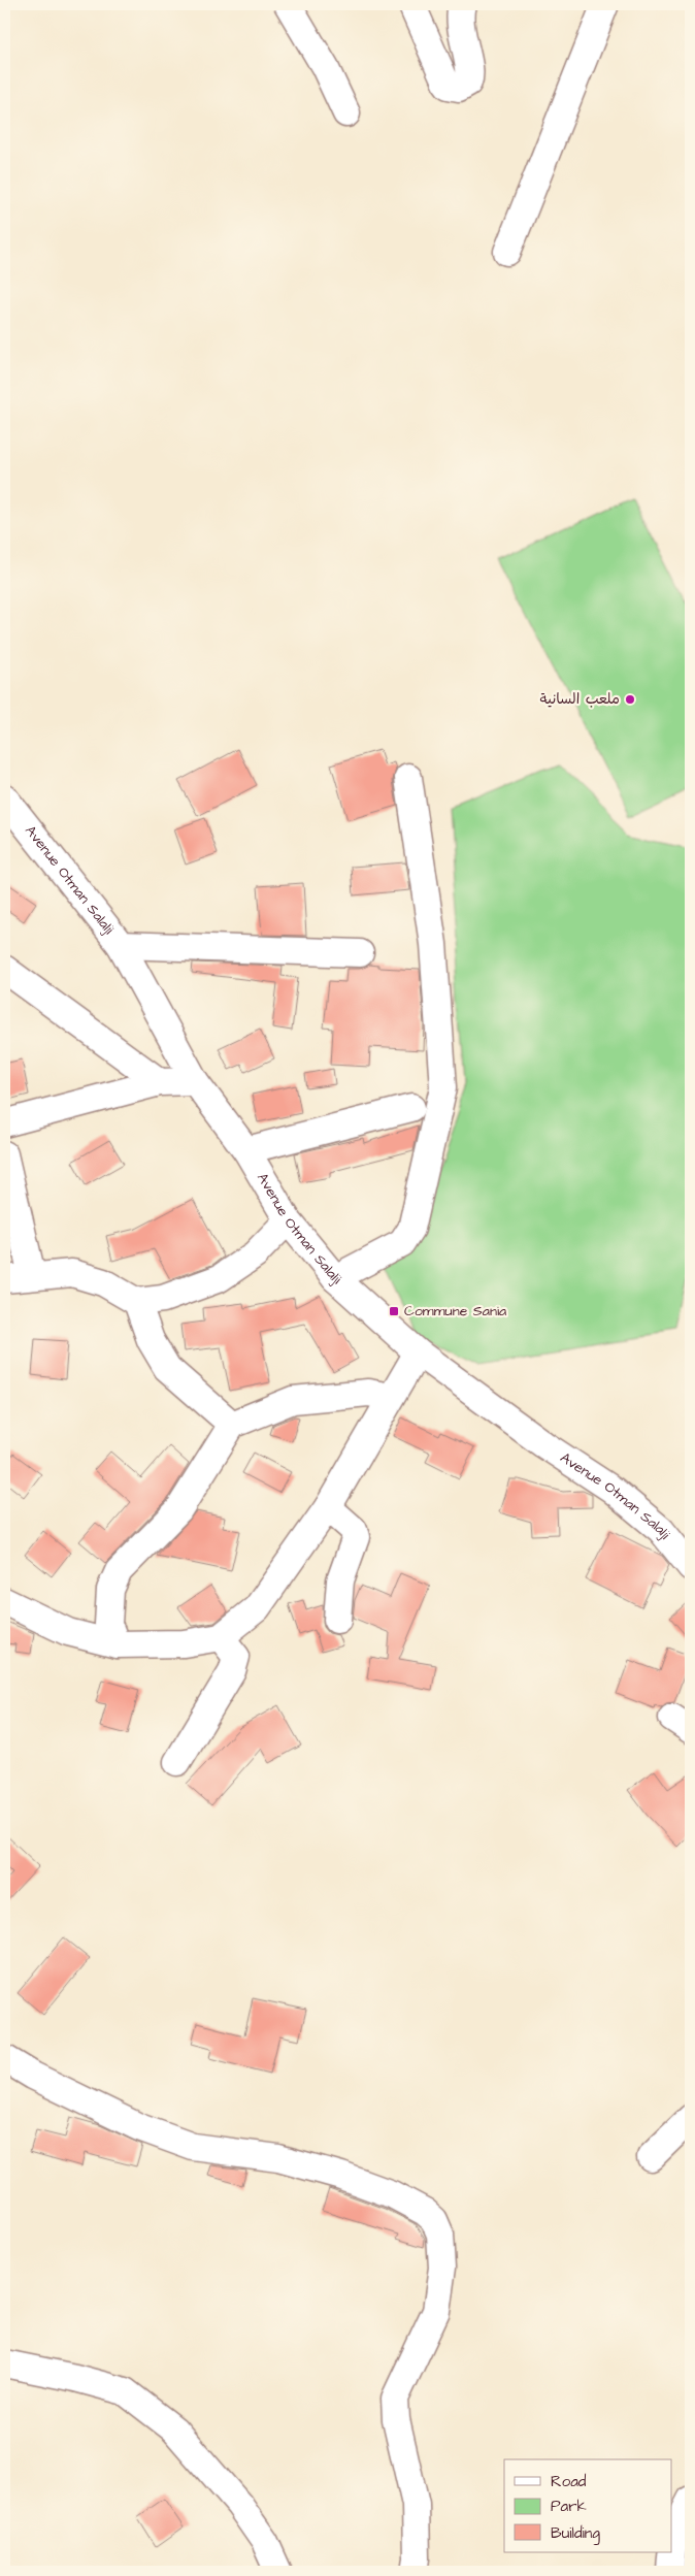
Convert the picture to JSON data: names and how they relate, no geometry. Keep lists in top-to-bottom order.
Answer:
{
  "streets": {
    "street": ["Avenue Otman Salalji"]
  },
  "places": {
    "other": ["ملعب السانية"],
    "transit": ["Commune Sania"]
  },
  "legend": ["Road", "Park", "Building"]
}
